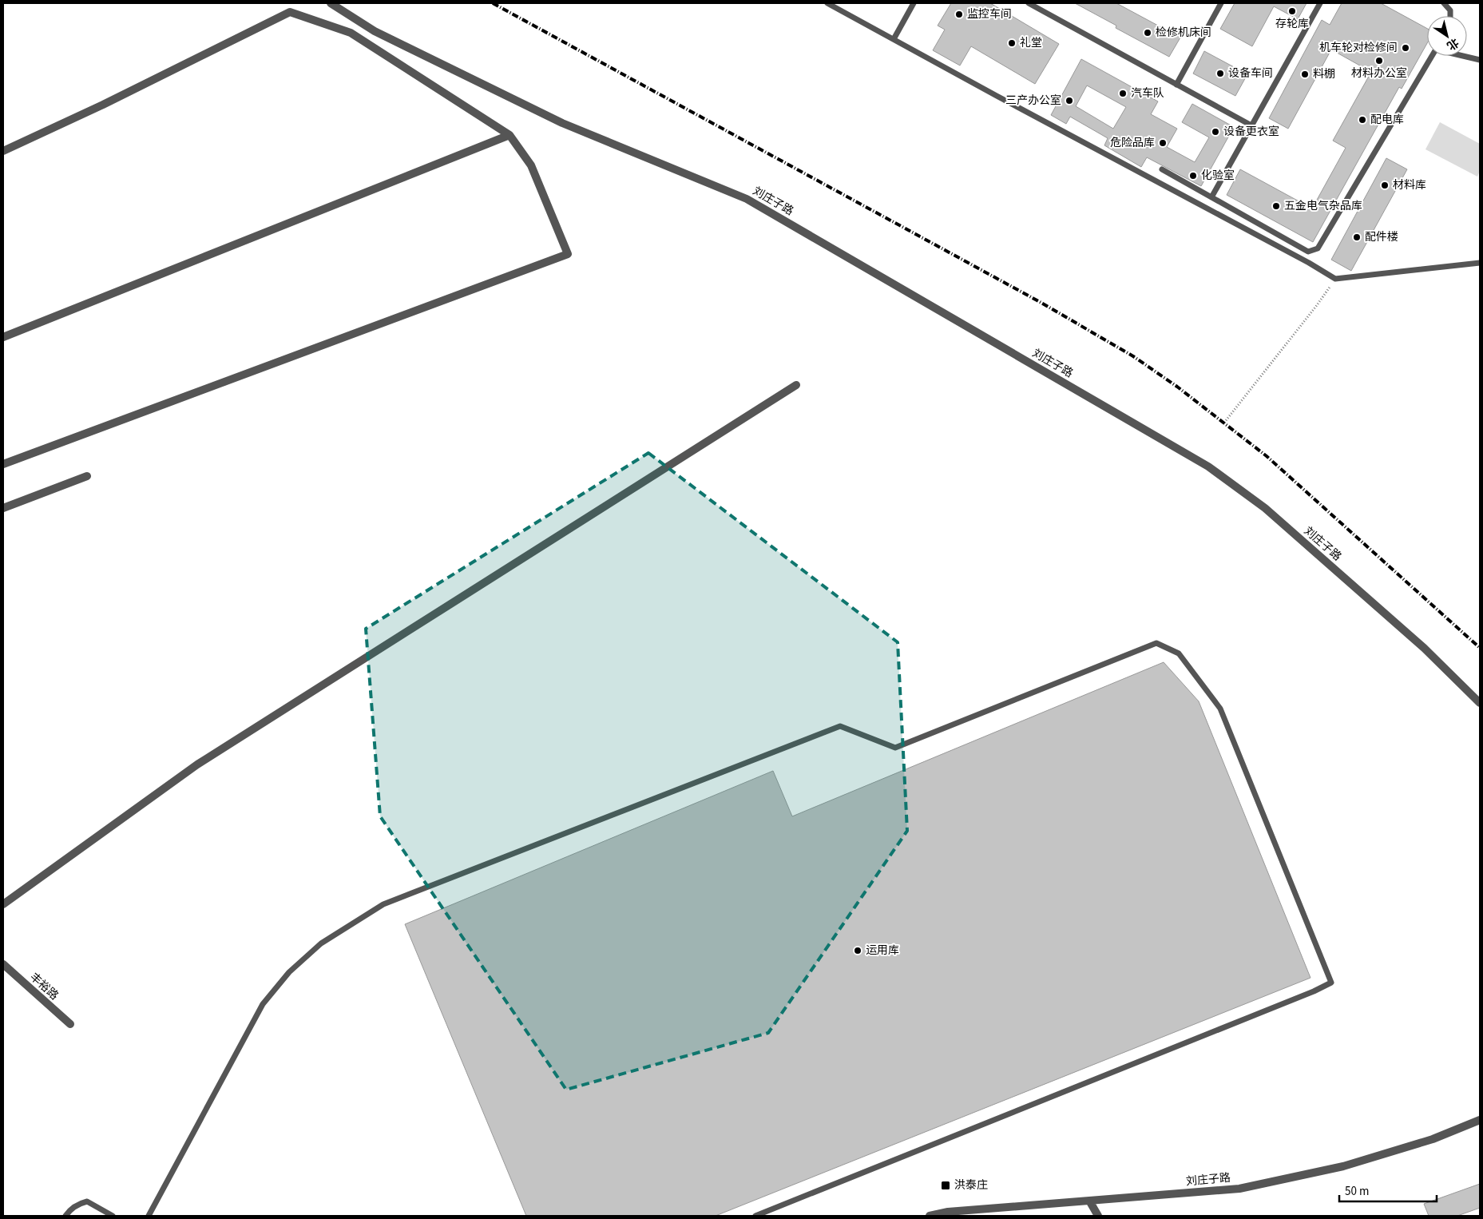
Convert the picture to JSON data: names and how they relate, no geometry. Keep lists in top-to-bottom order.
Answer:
{
  "streets": {
    "street": ["刘庄子路", "丰裕路"]
  },
  "places": {
    "other": [
      "存轮库",
      "监控车间",
      "检修机床间",
      "礼堂",
      "机车轮对检修间",
      "材料办公室",
      "设备车间",
      "料棚",
      "汽车队",
      "三产办公室",
      "配电库",
      "设备更衣室",
      "危险品库",
      "化验室",
      "材料库",
      "五金电气杂品库",
      "配件楼",
      "运用库"
    ],
    "transit": ["洪泰庄"]
  },
  "scale_bar": "50 m",
  "north": "bottom right"
}
